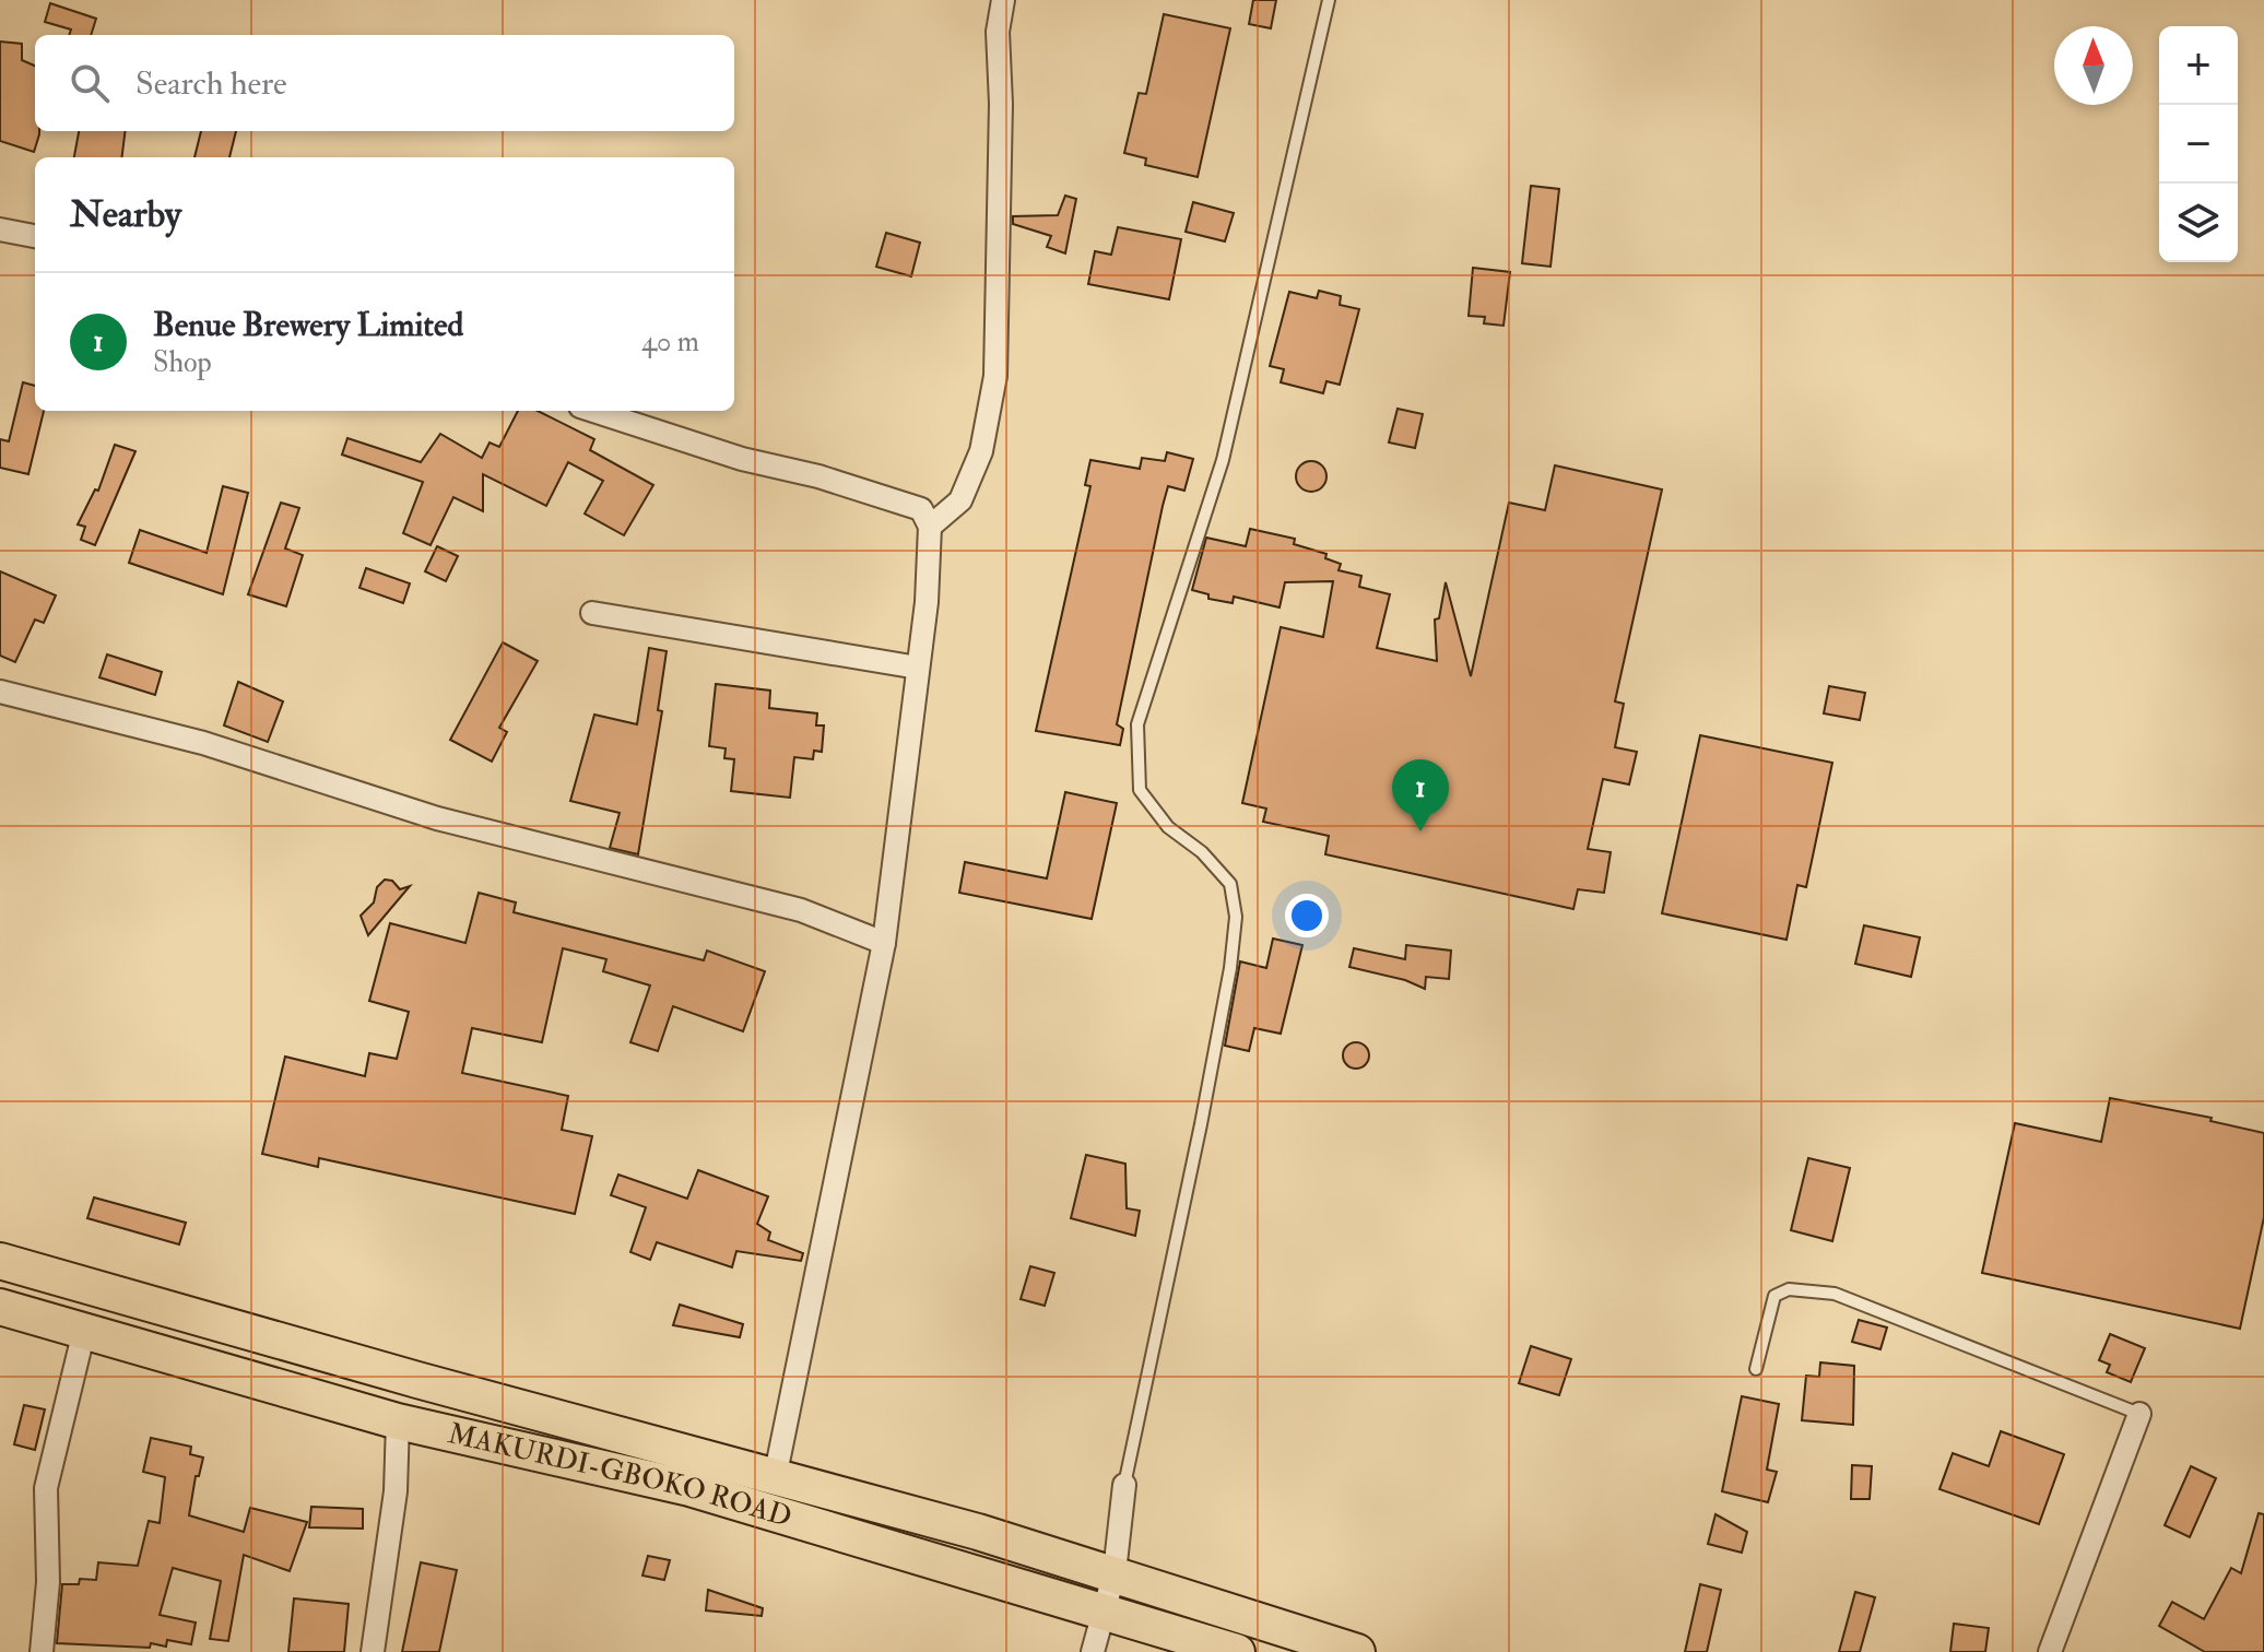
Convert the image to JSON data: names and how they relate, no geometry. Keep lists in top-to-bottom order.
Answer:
{
  "streets": {
    "main road": ["MAKURDI-GBOKO ROAD"]
  },
  "north": "top",
  "page": {
    "map_buttons": ["+", "−"],
    "search": "Search here",
    "heading": "Nearby",
    "list": [
      {
        "mark": "1",
        "name": "Benue Brewery Limited",
        "note": "Shop",
        "value": "40 m"
      }
    ],
    "pins": "1"
  }
}
